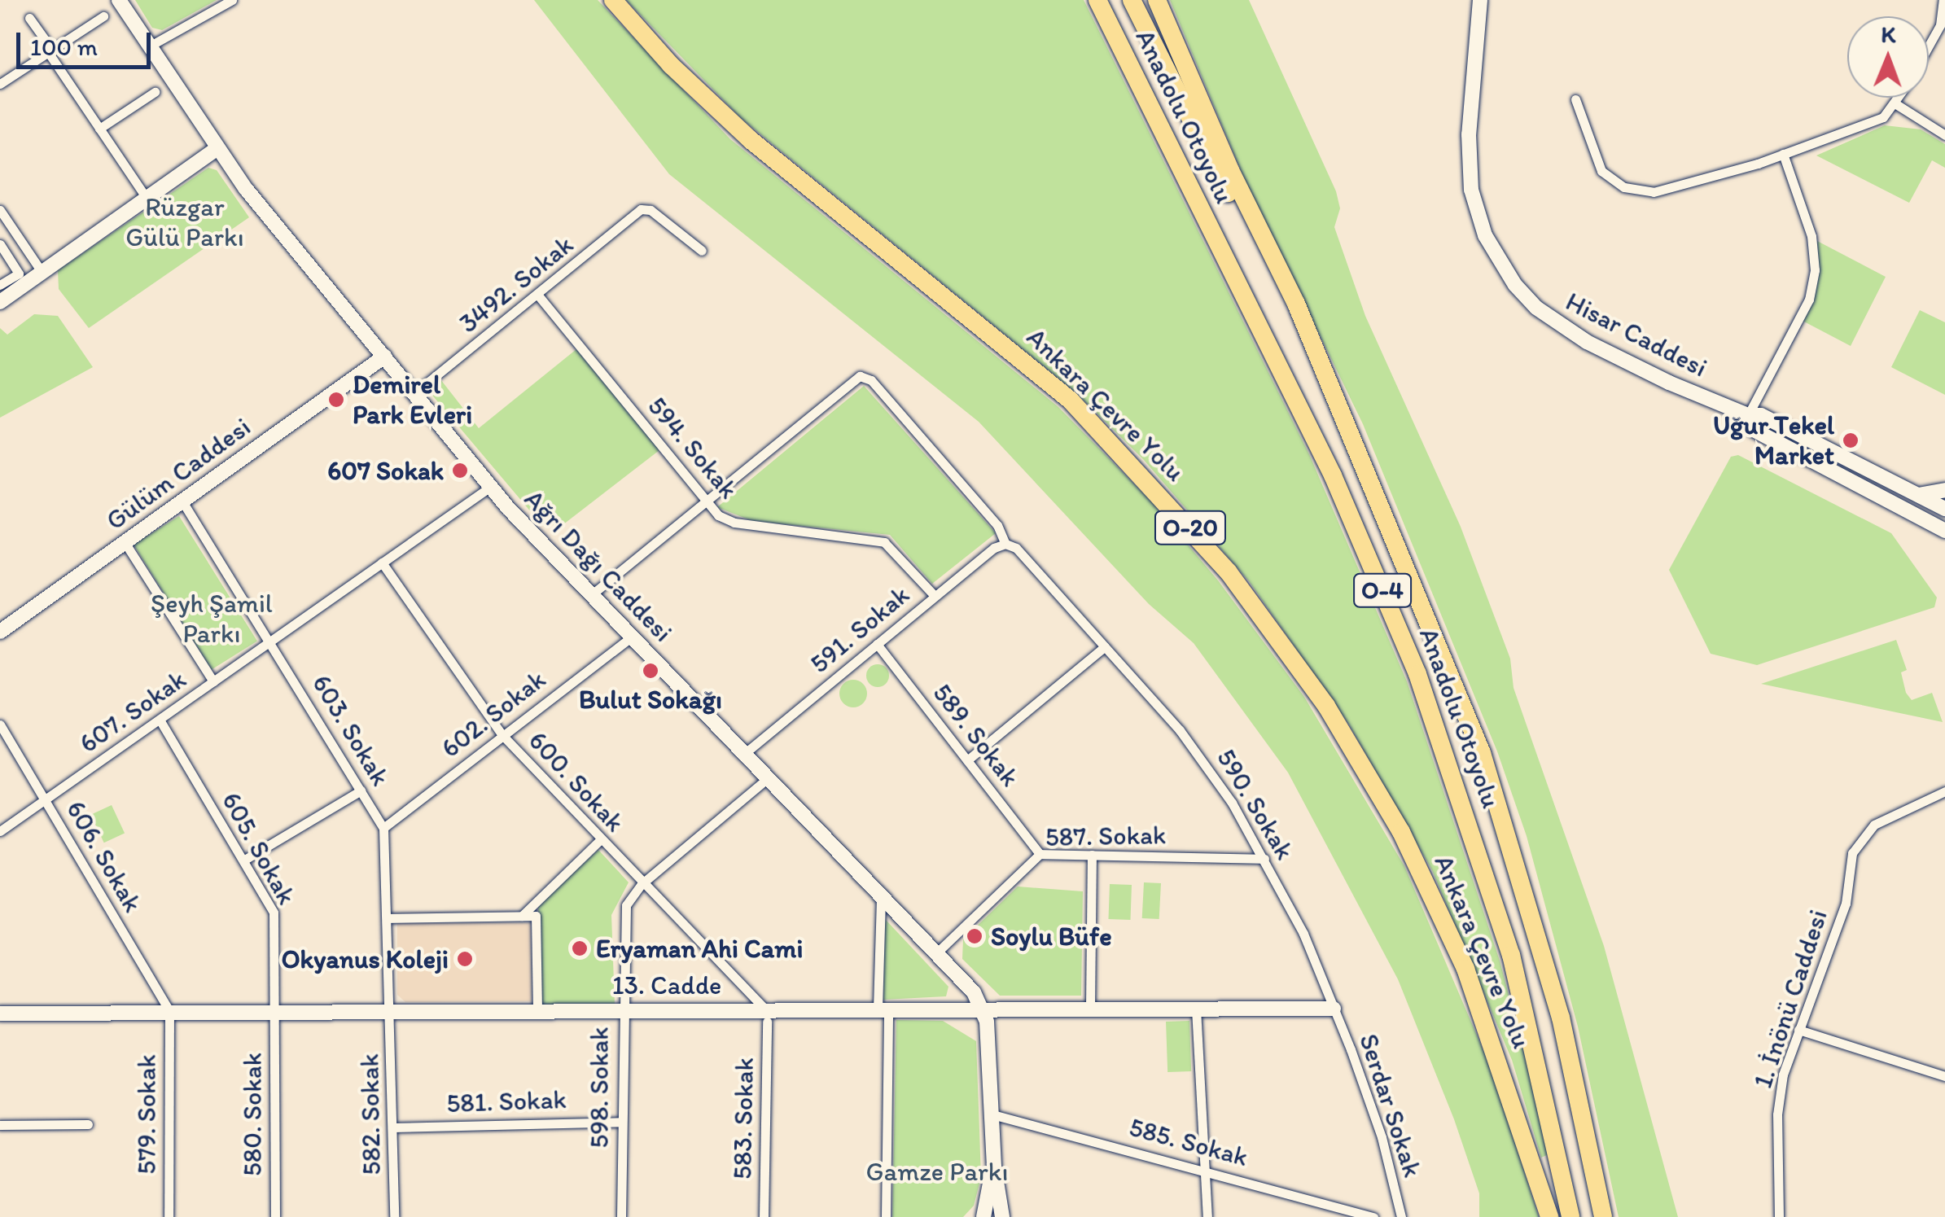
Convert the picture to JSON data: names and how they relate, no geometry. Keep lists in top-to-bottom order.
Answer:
{
  "streets": {
    "highway": [
      "Anadolu Otoyolu",
      "Ankara Çevre Yolu",
      "O-20",
      "O-4"
    ],
    "street": [
      "3492. Sokak",
      "Hisar Caddesi",
      "594. Sokak",
      "Gülüm Caddesi",
      "Ağrı Dağı Caddesi",
      "591. Sokak",
      "607. Sokak",
      "602. Sokak",
      "603. Sokak",
      "589. Sokak",
      "600. Sokak",
      "590. Sokak",
      "587. Sokak",
      "605. Sokak",
      "606. Sokak",
      "13. Cadde",
      "1. İnönü Caddesi",
      "598. Sokak",
      "581. Sokak",
      "Serdar Sokak",
      "579. Sokak",
      "580. Sokak",
      "582. Sokak",
      "583. Sokak",
      "585. Sokak"
    ]
  },
  "crossings": [
    ["Anadolu Otoyolu", "Ankara Çevre Yolu"],
    ["3492. Sokak", "594. Sokak"],
    ["3492. Sokak", "Ağrı Dağı Caddesi"],
    ["594. Sokak", "591. Sokak"],
    ["594. Sokak", "590. Sokak"],
    ["Gülüm Caddesi", "Ağrı Dağı Caddesi"],
    ["Gülüm Caddesi", "603. Sokak"],
    ["Ağrı Dağı Caddesi", "591. Sokak"],
    ["Ağrı Dağı Caddesi", "607. Sokak"],
    ["Ağrı Dağı Caddesi", "602. Sokak"],
    ["Ağrı Dağı Caddesi", "587. Sokak"],
    ["Ağrı Dağı Caddesi", "13. Cadde"],
    ["Ağrı Dağı Caddesi", "598. Sokak"],
    ["591. Sokak", "589. Sokak"],
    ["591. Sokak", "590. Sokak"],
    ["607. Sokak", "603. Sokak"],
    ["607. Sokak", "600. Sokak"],
    ["607. Sokak", "605. Sokak"],
    ["607. Sokak", "606. Sokak"],
    ["602. Sokak", "603. Sokak"],
    ["602. Sokak", "600. Sokak"],
    ["603. Sokak", "13. Cadde"],
    ["603. Sokak", "582. Sokak"],
    ["589. Sokak", "587. Sokak"],
    ["600. Sokak", "13. Cadde"],
    ["600. Sokak", "598. Sokak"],
    ["600. Sokak", "583. Sokak"],
    ["590. Sokak", "587. Sokak"],
    ["590. Sokak", "13. Cadde"],
    ["590. Sokak", "Serdar Sokak"],
    ["605. Sokak", "13. Cadde"],
    ["605. Sokak", "580. Sokak"],
    ["606. Sokak", "13. Cadde"],
    ["606. Sokak", "579. Sokak"],
    ["13. Cadde", "598. Sokak"],
    ["13. Cadde", "Serdar Sokak"],
    ["13. Cadde", "579. Sokak"],
    ["13. Cadde", "580. Sokak"],
    ["13. Cadde", "582. Sokak"],
    ["13. Cadde", "583. Sokak"],
    ["598. Sokak", "581. Sokak"],
    ["581. Sokak", "582. Sokak"]
  ],
  "parks": ["Rüzgar Gülü Parkı", "Şeyh Şamil Parkı", "Gamze Parkı"],
  "places": [
    "Demirel Park Evleri",
    "Uğur Tekel Market",
    "607 Sokak",
    "Bulut Sokağı",
    "Soylu Büfe",
    "Eryaman Ahi Cami",
    "Okyanus Koleji"
  ],
  "scale_bar": "100 m",
  "north": "top"
}
